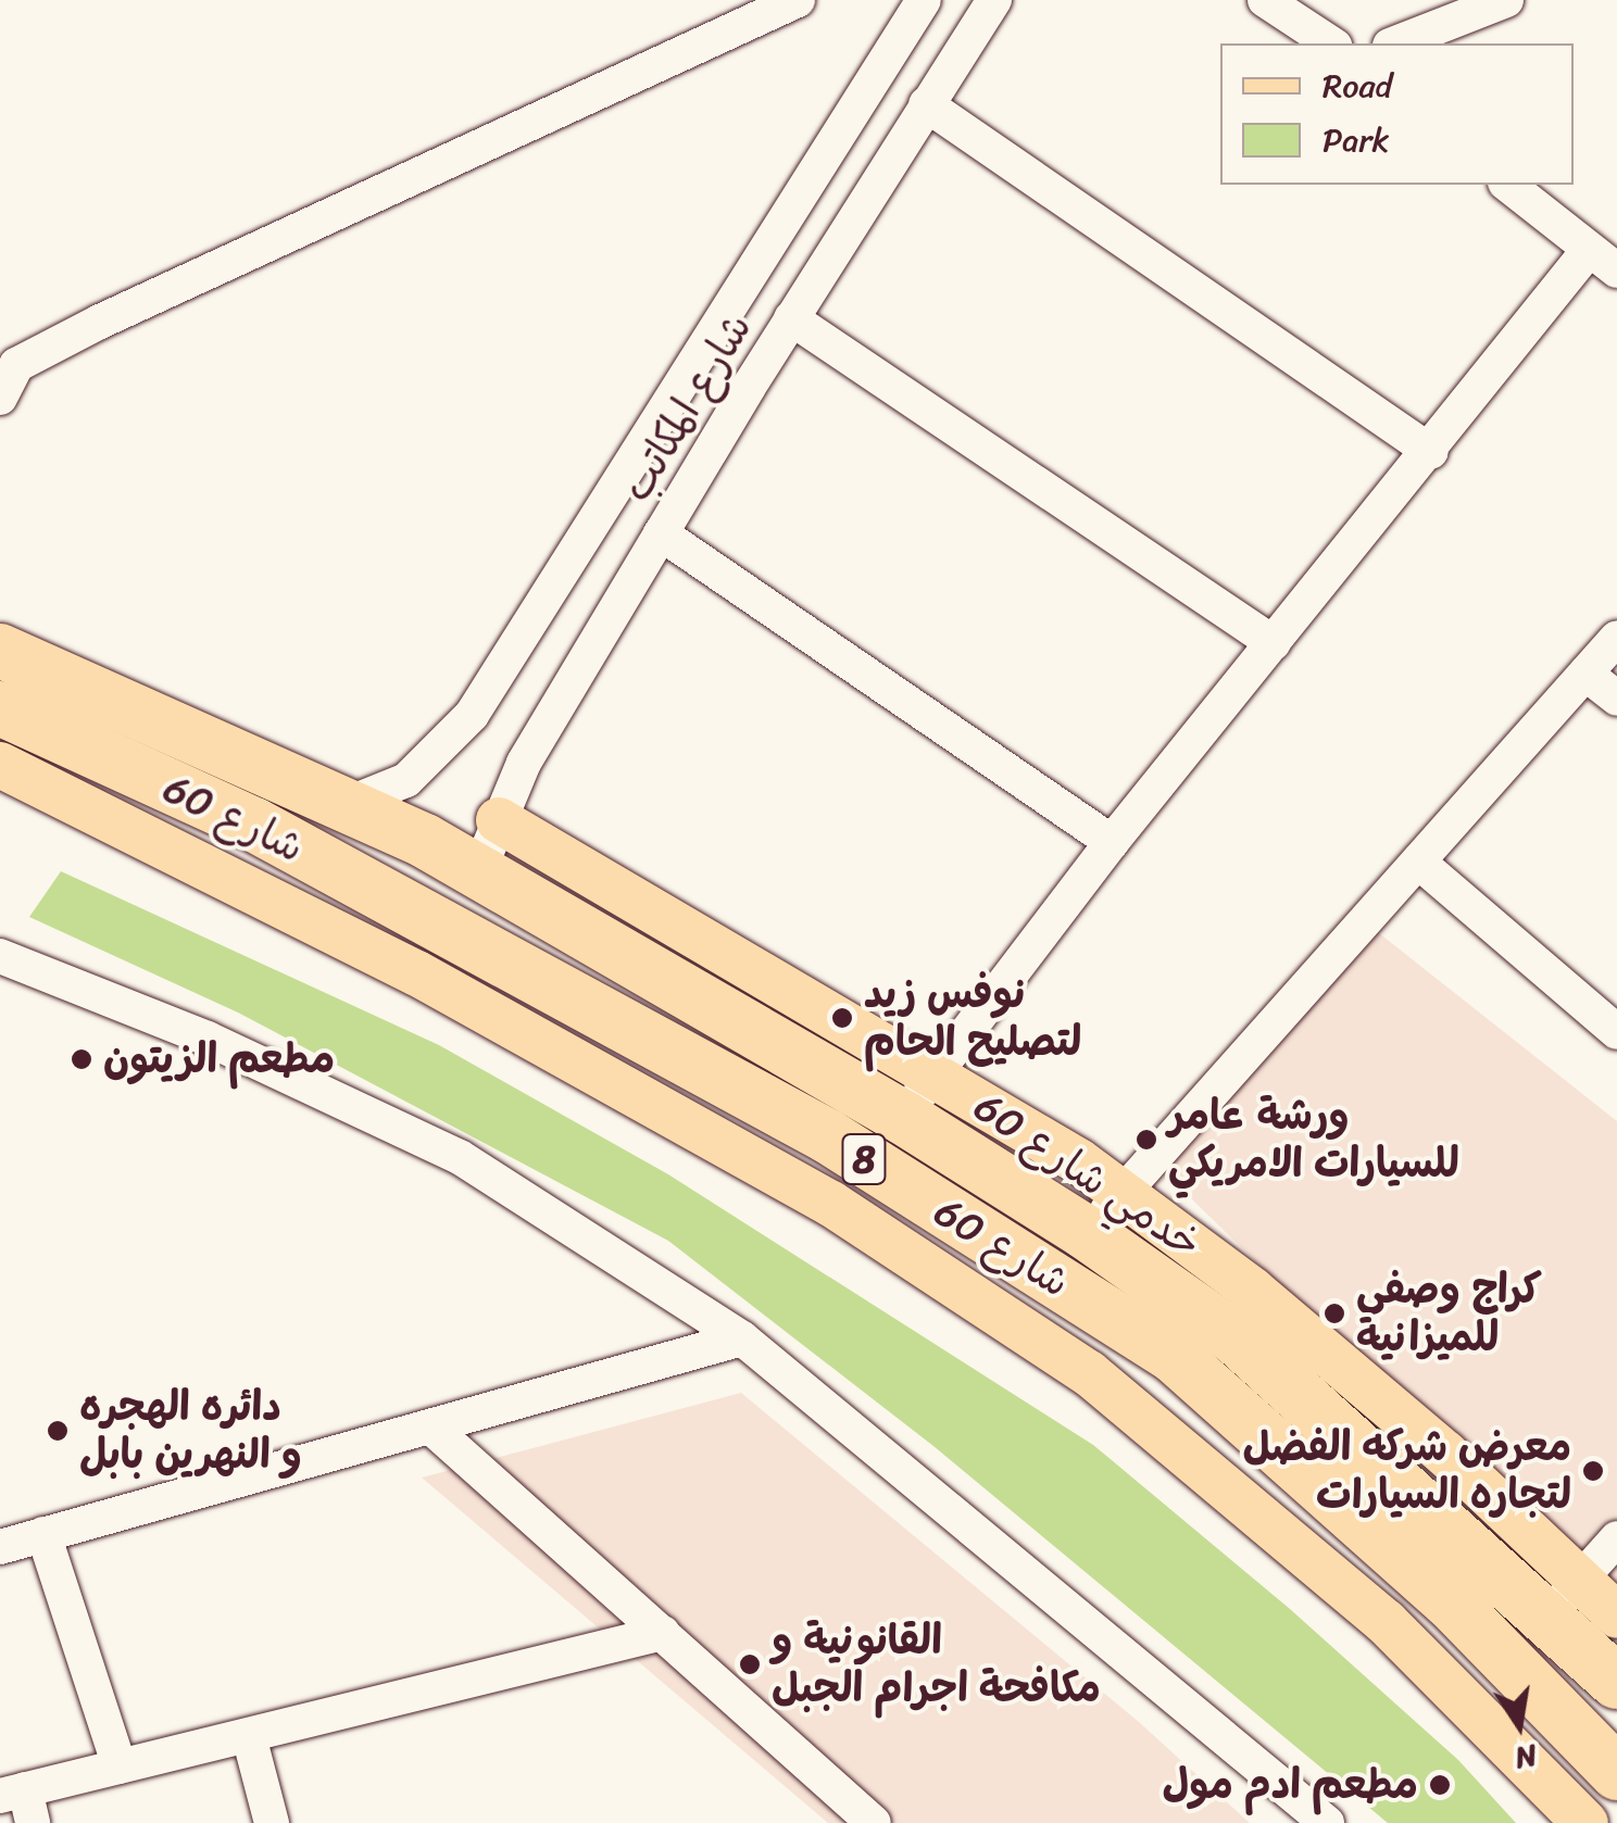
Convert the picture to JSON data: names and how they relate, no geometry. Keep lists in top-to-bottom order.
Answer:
{
  "streets": {
    "highway": ["شارع 60", "8"],
    "main road": ["خدمي شارع 60"],
    "street": ["شارع المکاتب"]
  },
  "crossings": [
    ["شارع المکاتب", "شارع 60"],
    ["شارع المکاتب", "خدمي شارع 60"],
    ["شارع 60", "خدمي شارع 60"]
  ],
  "places": [
    "نوفس زيد لتصليح الحام",
    "مطعم الزيتون",
    "ورشة عامر للسيارات الامريكي",
    "كراج وصفي للميزانية",
    "دائره الهجره و النهرين بابل",
    "معرض شركه الفضل لتجاره السيارات",
    "القانونية و مكافحة اجرام الجبل",
    "مطعم ادم مول"
  ],
  "legend": ["Road", "Park"],
  "north": "bottom"
}
